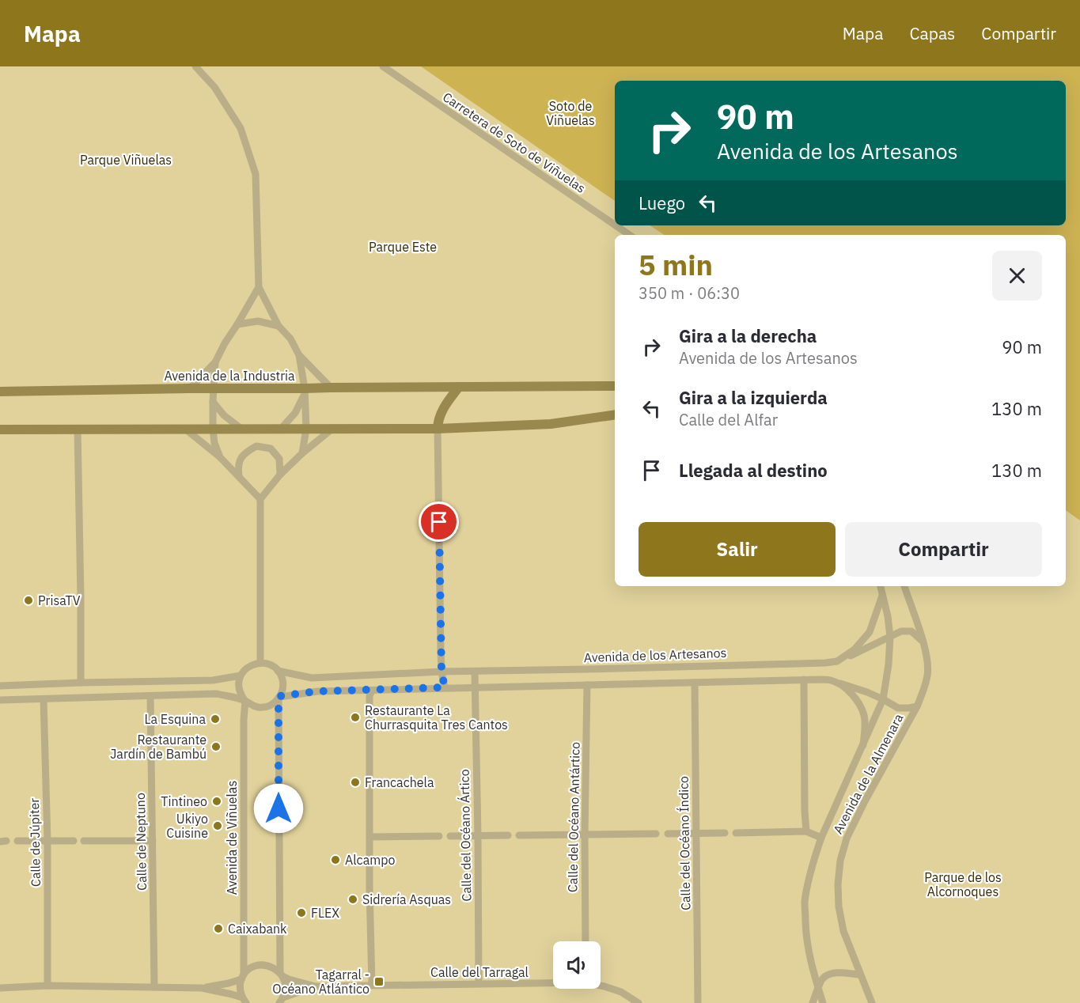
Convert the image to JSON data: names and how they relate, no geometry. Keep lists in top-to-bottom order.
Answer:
{
  "streets": {
    "street": [
      "Carretera de Soto de Viñuelas",
      "Avenida de la Industria",
      "Avenida de los Artesanos",
      "Avenida de la Almenara",
      "Calle del Océano Antártico",
      "Calle del Océano Ártico",
      "Avenida de Viñuelas",
      "Calle de Neptuno",
      "Calle de Júpiter",
      "Calle del Océano Índico",
      "Calle del Tarragal"
    ]
  },
  "crossings": [
    ["Avenida de los Artesanos", "Avenida de la Almenara"],
    ["Avenida de los Artesanos", "Avenida de Viñuelas"],
    ["Calle del Océano Ártico", "Calle del Tarragal"],
    ["Avenida de Viñuelas", "Calle del Tarragal"]
  ],
  "parks": [
    "Soto de Viñuelas",
    "Parque Viñuelas",
    "Parque Este",
    "Parque de los Alcornoques"
  ],
  "places": {
    "other": [
      "PrisaTV",
      "Restaurante La Churrasquita Tres Cantos",
      "La Esquina",
      "Restaurante Jardín de Bambú",
      "Francachela",
      "Tintineo",
      "Ukiyo Cuisine",
      "Alcampo",
      "Sidrería Asquas",
      "FLEX",
      "Caixabank"
    ],
    "transit": ["Tagarral - Océano Atlántico"]
  },
  "page": {
    "header": "Mapa",
    "nav": ["Mapa", "Capas", "Compartir"],
    "turn": ["90 m", "Avenida de los Artesanos"],
    "then": "Luego",
    "heading": ["5 min", "350 m · 06:30"],
    "list": [
      {
        "name": "Gira a la derecha",
        "note": "Avenida de los Artesanos",
        "value": "90 m"
      },
      {
        "name": "Gira a la izquierda",
        "note": "Calle del Alfar",
        "value": "130 m"
      },
      {
        "name": "Llegada al destino",
        "value": "130 m"
      }
    ],
    "buttons": ["Salir", "Compartir"]
  }
}
